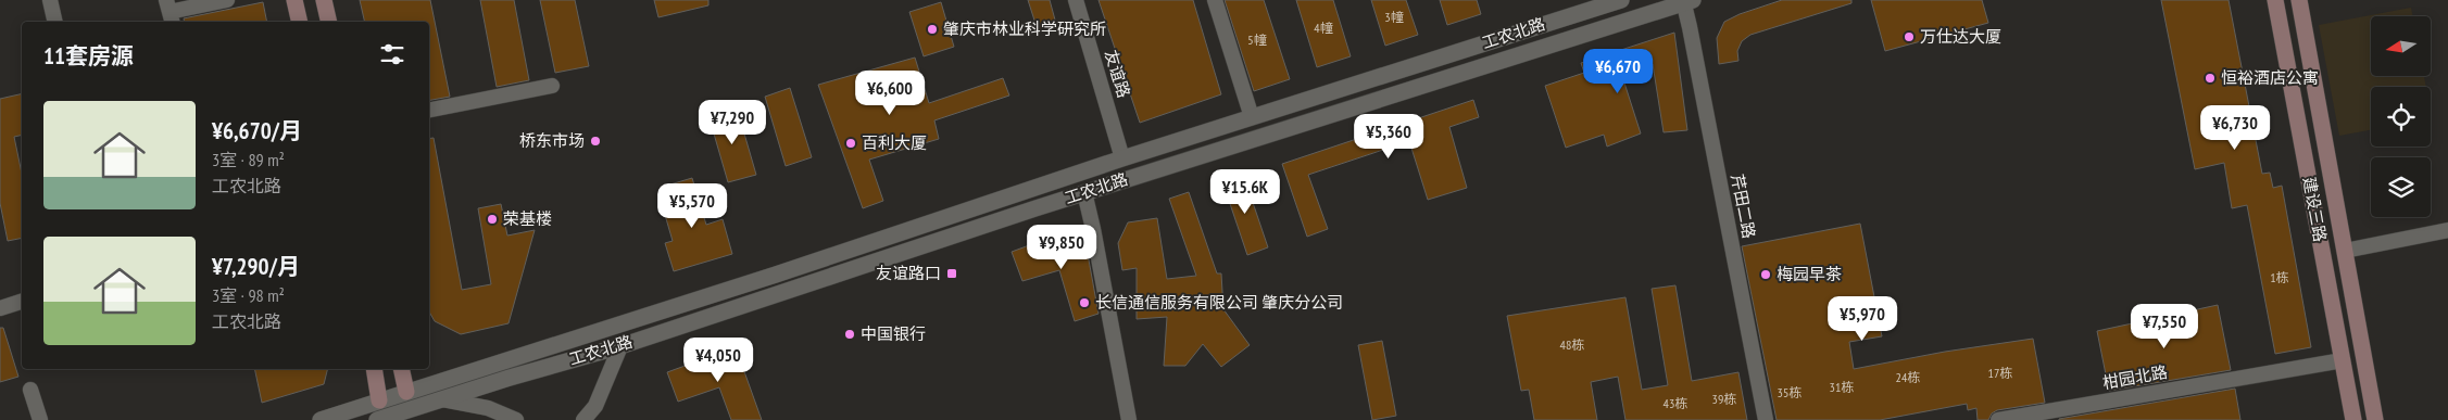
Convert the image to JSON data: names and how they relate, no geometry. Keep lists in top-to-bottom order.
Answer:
{
  "streets": {
    "main road": ["建设三路"],
    "street": [
      "工农北路",
      "友谊路",
      "芹田二路",
      "柑园北路"
    ]
  },
  "crossings": [
    ["工农北路", "友谊路"],
    ["工农北路", "芹田二路"],
    ["建设三路", "柑园北路"]
  ],
  "places": {
    "other": [
      "肇庆市林业科学研究所",
      "万仕达大厦",
      "恒裕酒店公寓",
      "桥东市场",
      "百利大厦",
      "荣基楼",
      "梅园早茶",
      "长信通信服务有限公司 肇庆分公司",
      "中国银行"
    ],
    "transit": ["友谊路口"]
  },
  "house_numbers": [
    "3幢",
    "4幢",
    "5幢",
    "1栋",
    "48栋",
    "17栋",
    "24栋",
    "31栋",
    "35栋",
    "39栋",
    "43栋"
  ],
  "north": "left",
  "page": {
    "heading": "11套房源",
    "price": [
      "¥6,670",
      "¥6,600",
      "¥7,290",
      "¥6,730",
      "¥5,360",
      "¥15.6K",
      "¥5,570",
      "¥9,850",
      "¥5,970",
      "¥7,550",
      "¥4,050"
    ],
    "list": [
      {
        "name": "¥6,670/月",
        "note": "3室 · 89 m² · 工农北路"
      },
      {
        "name": "¥7,290/月",
        "note": "3室 · 98 m² · 工农北路"
      }
    ]
  }
}
